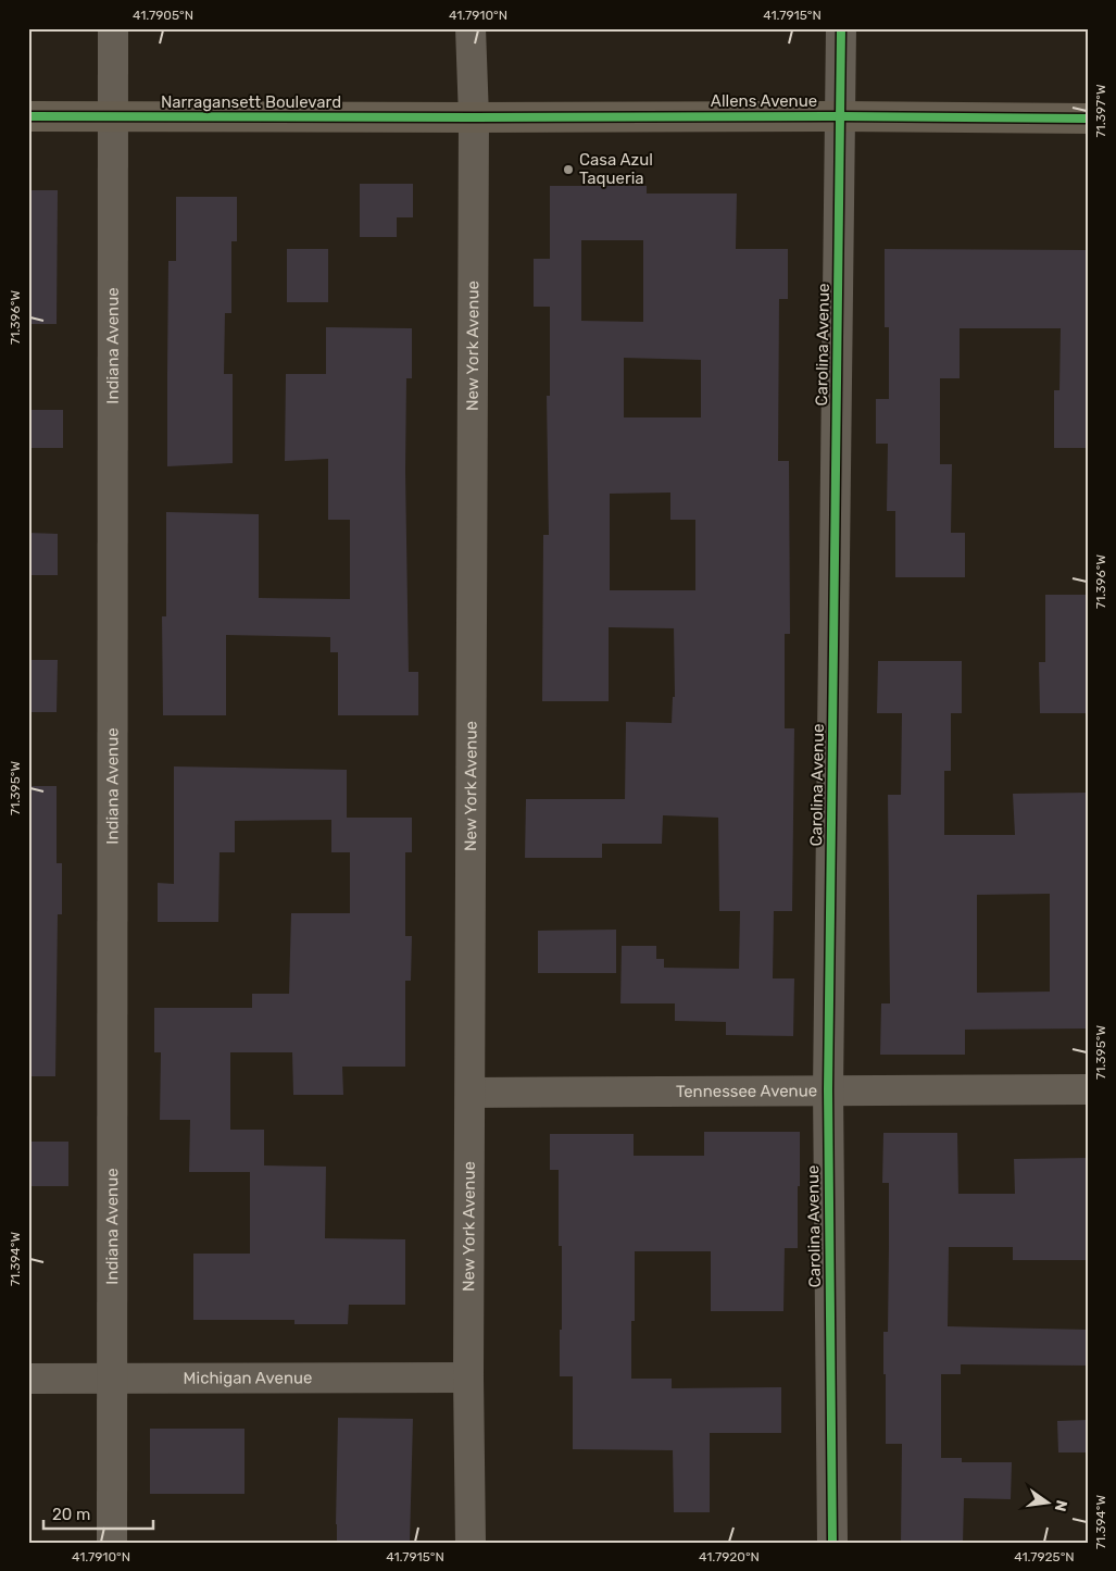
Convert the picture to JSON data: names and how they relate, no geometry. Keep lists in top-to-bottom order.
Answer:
{
  "streets": {
    "main road": ["Allens Avenue", "Narragansett Boulevard"],
    "street": [
      "New York Avenue",
      "Carolina Avenue",
      "Indiana Avenue",
      "Tennessee Avenue",
      "Michigan Avenue"
    ]
  },
  "crossings": [
    ["Allens Avenue", "Narragansett Boulevard"],
    ["Allens Avenue", "New York Avenue"],
    ["Allens Avenue", "Carolina Avenue"],
    ["Narragansett Boulevard", "New York Avenue"],
    ["Narragansett Boulevard", "Indiana Avenue"],
    ["New York Avenue", "Tennessee Avenue"],
    ["New York Avenue", "Michigan Avenue"],
    ["Carolina Avenue", "Tennessee Avenue"],
    ["Indiana Avenue", "Michigan Avenue"]
  ],
  "places": ["Casa Azul Taqueria"],
  "scale_bar": "20 m",
  "north": "right",
  "coordinates": [
    "41.7905°N",
    "41.7910°N",
    "41.7915°N",
    "71.397°W",
    "71.396°W",
    "71.395°W",
    "71.394°W",
    "41.7920°N",
    "41.7925°N"
  ]
}
